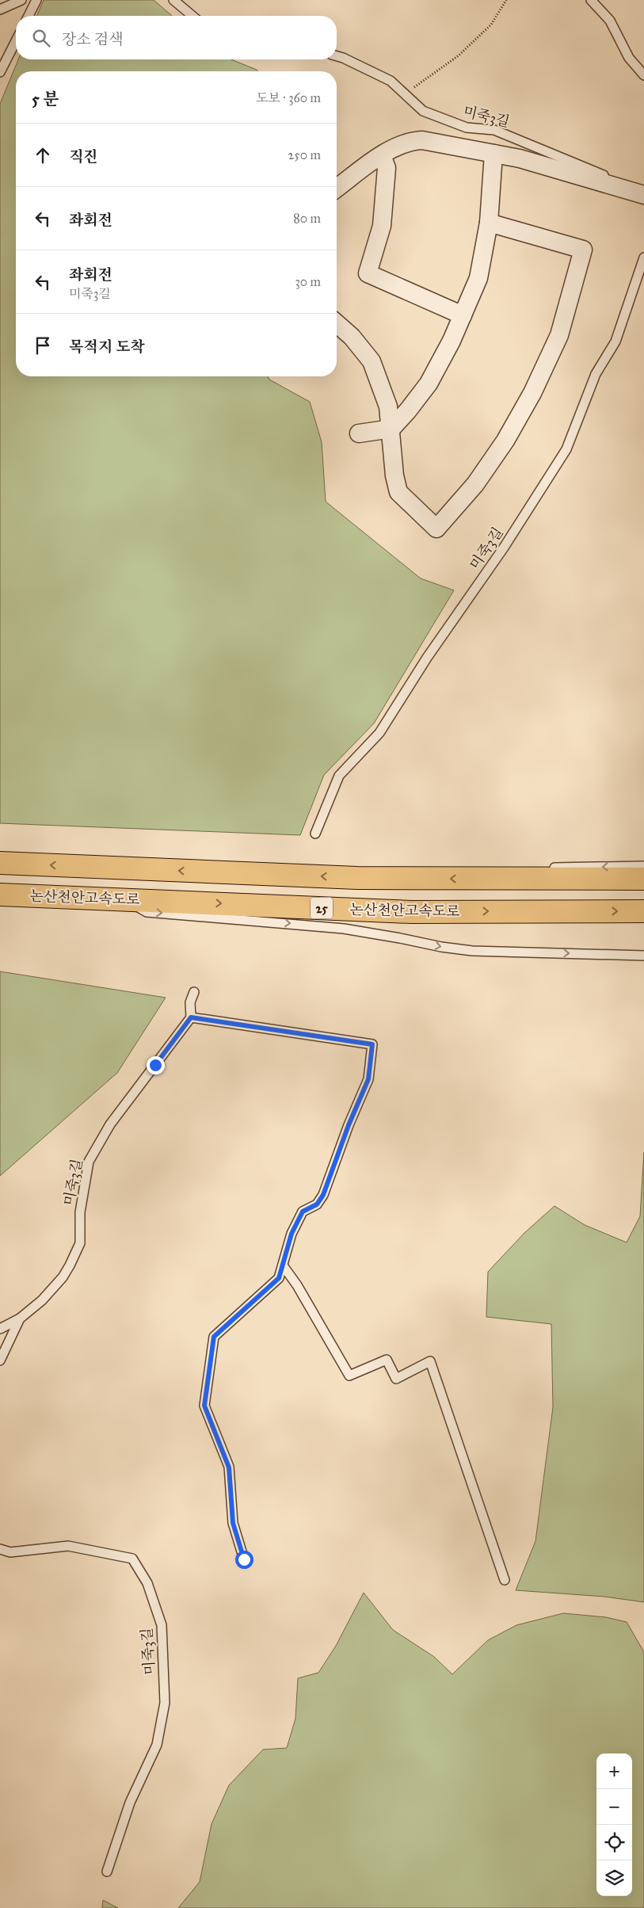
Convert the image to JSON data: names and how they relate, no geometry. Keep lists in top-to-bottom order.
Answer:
{
  "streets": {
    "highway": ["논산천안고속도로", "25"],
    "lane": ["미죽3길"]
  },
  "page": {
    "search": "장소 검색",
    "heading": ["5 분", "도보 · 360 m"],
    "list": [
      ["직진", "250 m"],
      ["좌회전", "80 m"],
      ["좌회전", "미죽3길", "30 m"],
      "목적지 도착"
    ],
    "map_buttons": ["+", "−"]
  }
}
